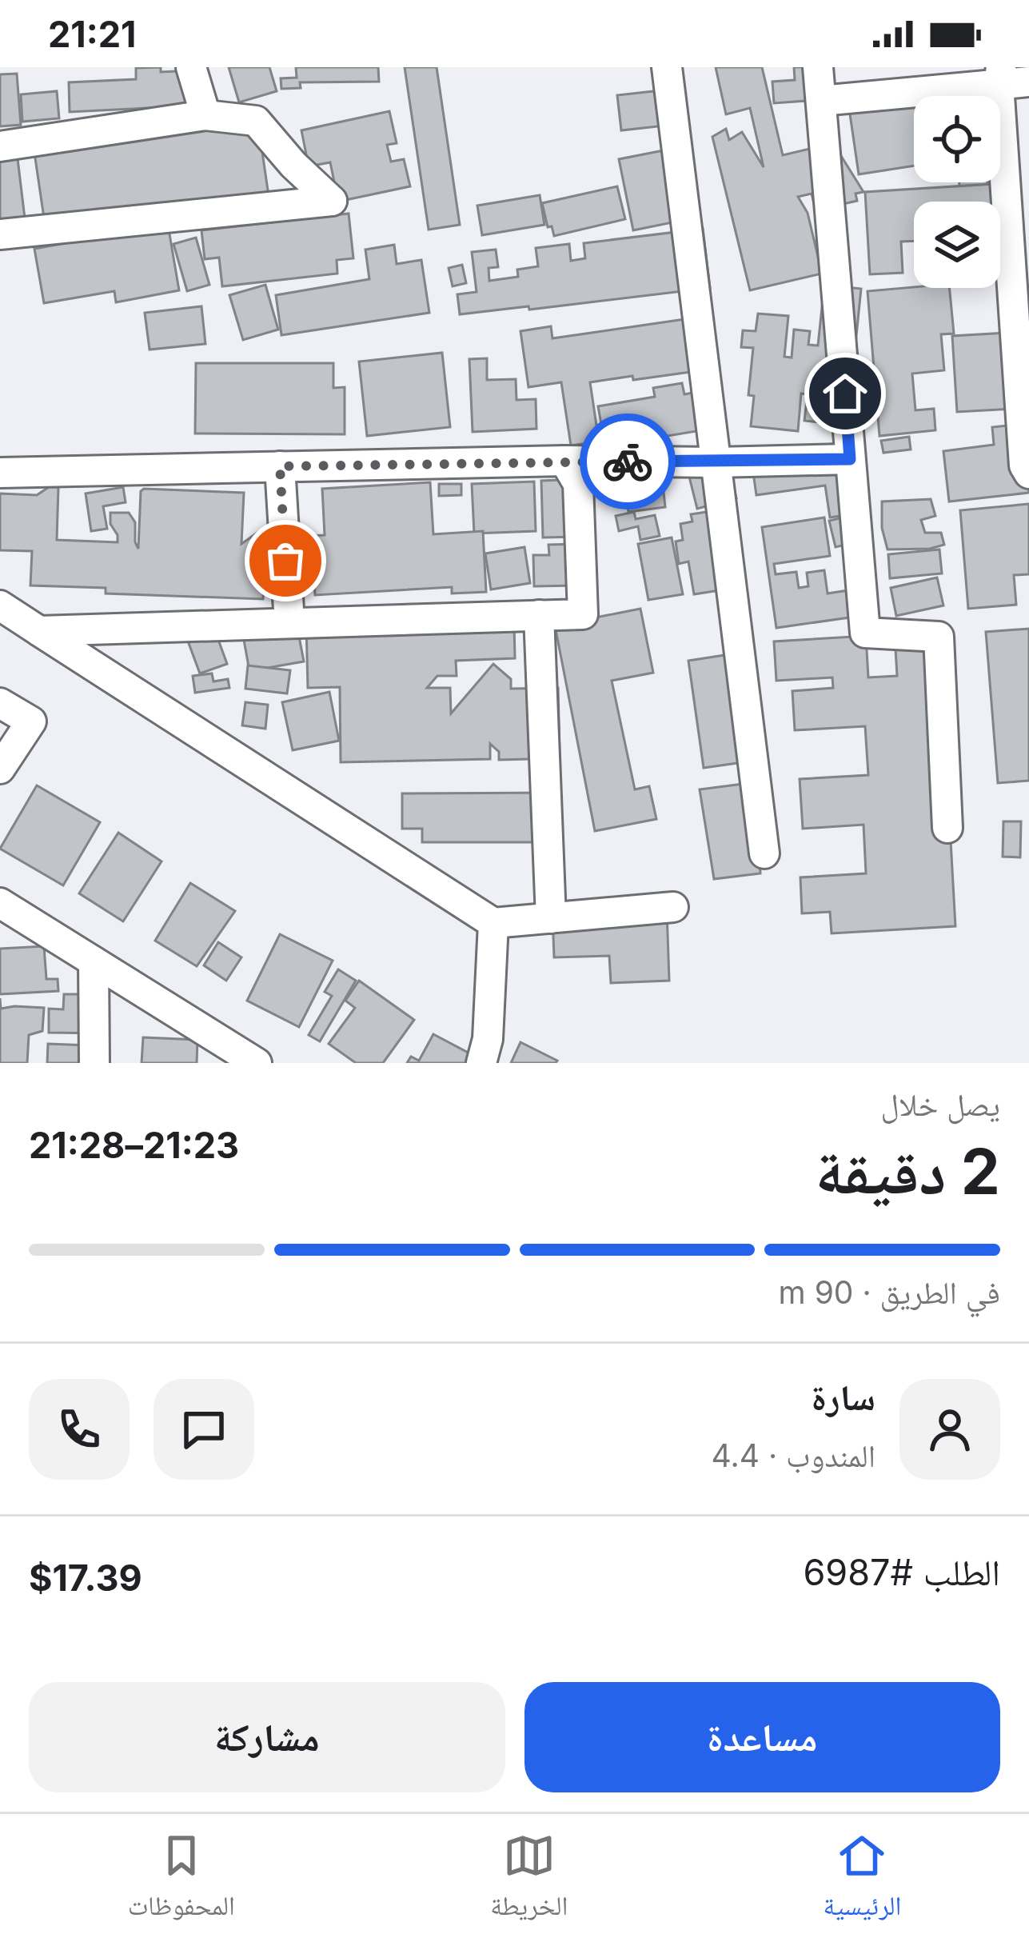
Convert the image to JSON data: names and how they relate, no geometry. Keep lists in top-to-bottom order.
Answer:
{
  "page": {
    "status": "21:21",
    "heading": ["2 دقيقة", "يصل خلال", "21:23–21:28"],
    "panel": [
      "سارة",
      "المندوب · 4.4",
      "الطلب #6987",
      "$17.39"
    ],
    "bar": "في الطريق · 90 m",
    "buttons": ["مساعدة", "مشاركة"],
    "tabs": ["الرئيسية", "الخريطة", "المحفوظات"]
  }
}
